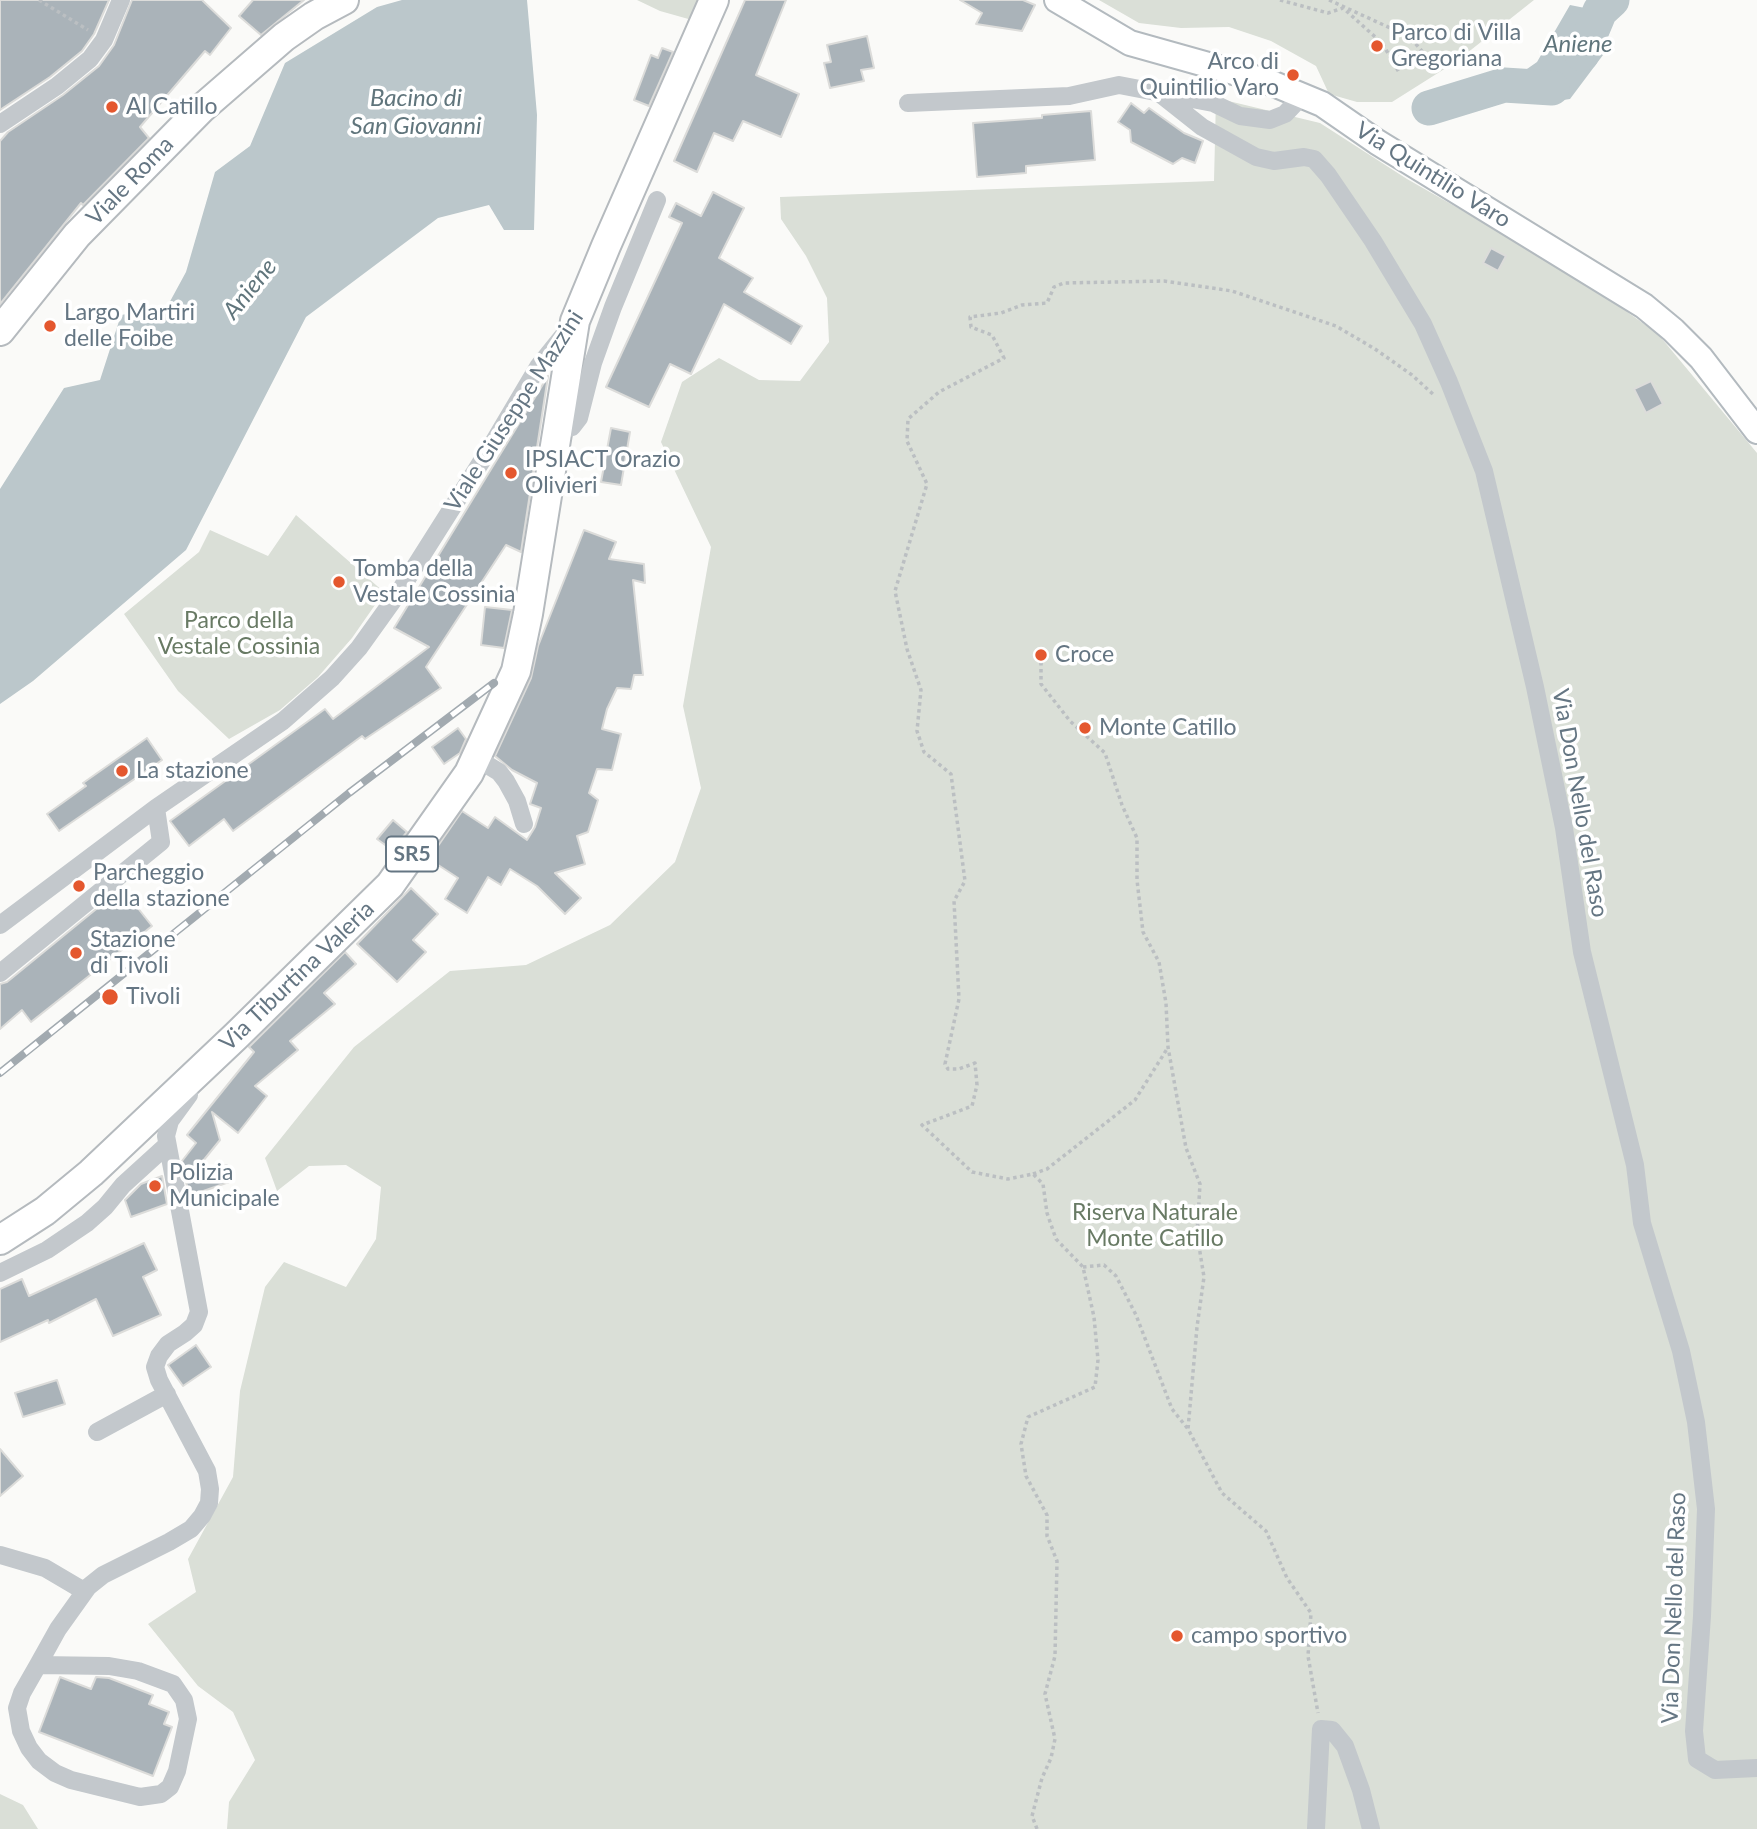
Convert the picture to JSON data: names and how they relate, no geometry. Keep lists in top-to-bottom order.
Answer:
{
  "streets": {
    "main road": [
      "Via Quintilio Varo",
      "Viale Roma",
      "Viale Giuseppe Mazzini",
      "SR5",
      "Via Tiburtina Valeria"
    ],
    "street": ["Via Don Nello del Raso"]
  },
  "crossings": [
    ["Viale Giuseppe Mazzini", "Via Tiburtina Valeria"]
  ],
  "water": ["Aniene", "Bacino di San Giovanni"],
  "parks": ["Parco della Vestale Cossinia", "Riserva Naturale Monte Catillo"],
  "places": [
    "Parco di Villa Gregoriana",
    "Arco di Quintilio Varo",
    "Al Catillo",
    "Largo Martiri delle Foibe",
    "IPSIACT Orazio Olivieri",
    "Tomba della Vestale Cossinia",
    "Croce",
    "Monte Catillo",
    "La stazione",
    "Parcheggio della stazione",
    "Stazione di Tivoli",
    "Tivoli",
    "Polizia Municipale",
    "campo sportivo"
  ]
}
